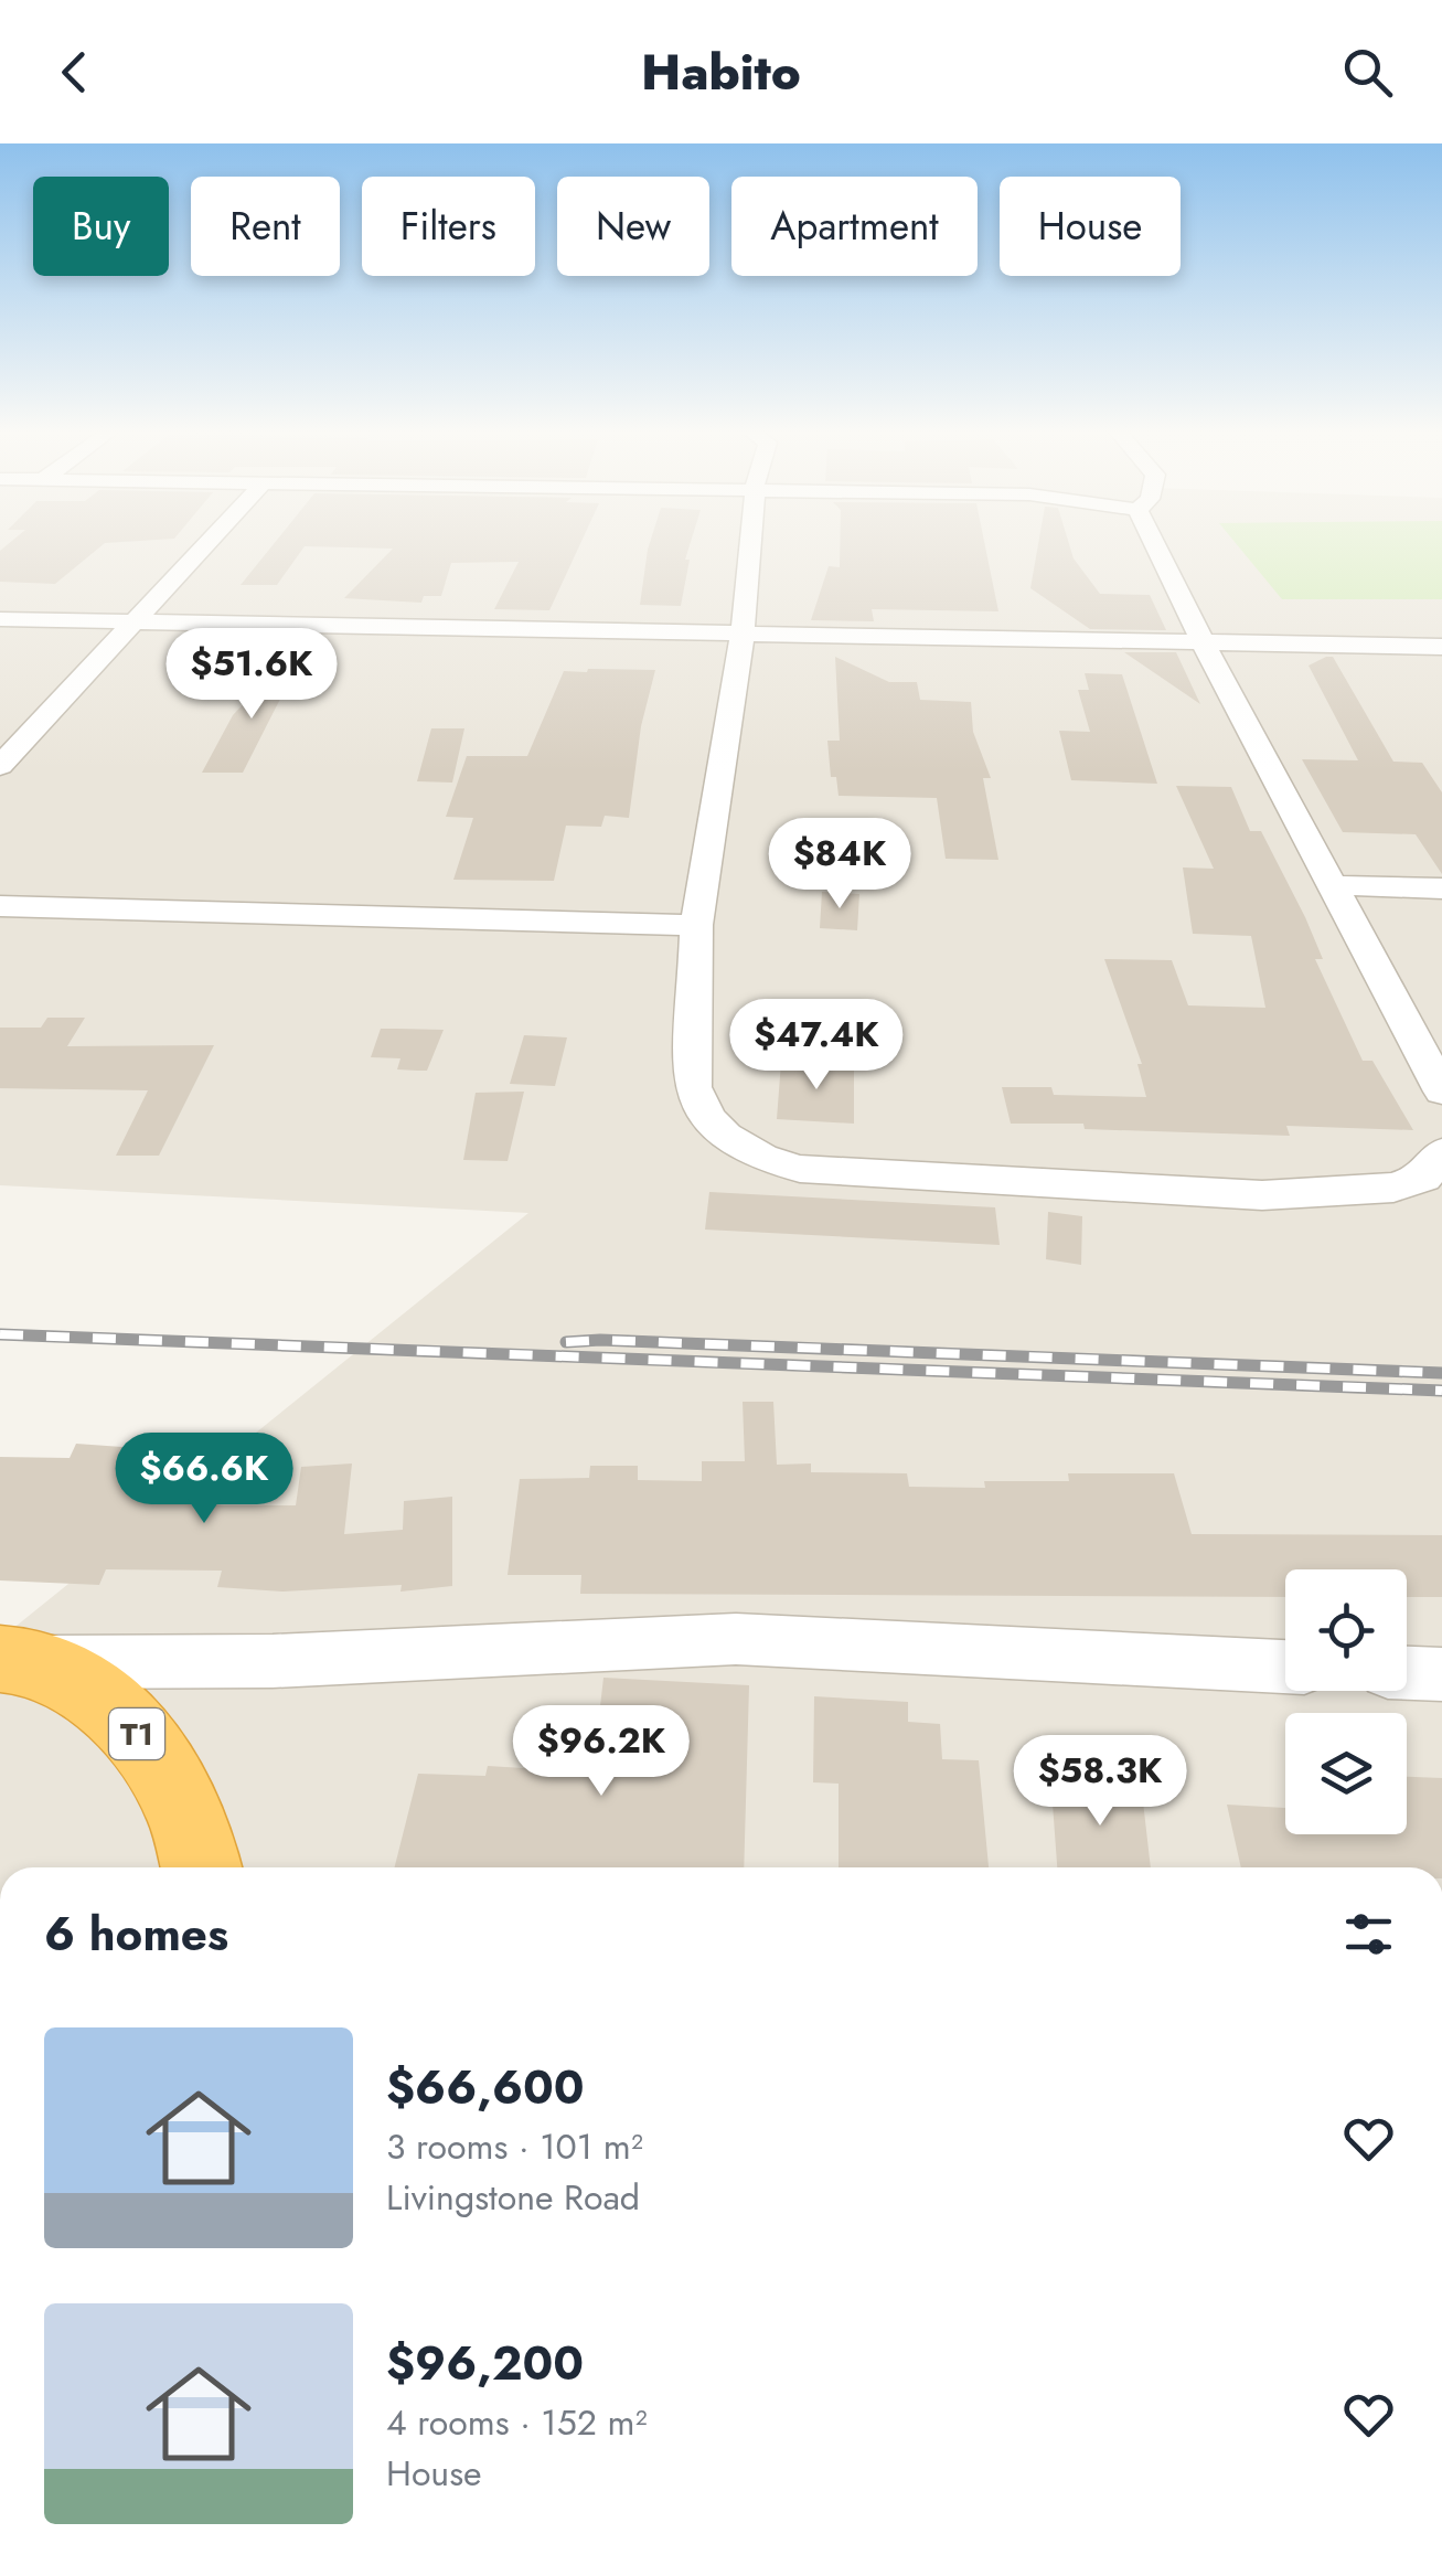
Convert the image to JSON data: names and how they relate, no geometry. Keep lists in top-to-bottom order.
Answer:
{
  "streets": {
    "highway": ["T1"]
  },
  "page": {
    "header": "Habito",
    "chip": [
      "Buy",
      "Rent",
      "Filters",
      "New",
      "Apartment",
      "House"
    ],
    "price": [
      "$51.6K",
      "$84K",
      "$47.4K",
      "$66.6K",
      "$96.2K",
      "$58.3K"
    ],
    "heading": "6 homes",
    "list": [
      {
        "name": "$66,600",
        "note": "3 rooms · 101 m² · Livingstone Road"
      },
      {
        "name": "$96,200",
        "note": "4 rooms · 152 m² · House"
      }
    ]
  }
}
